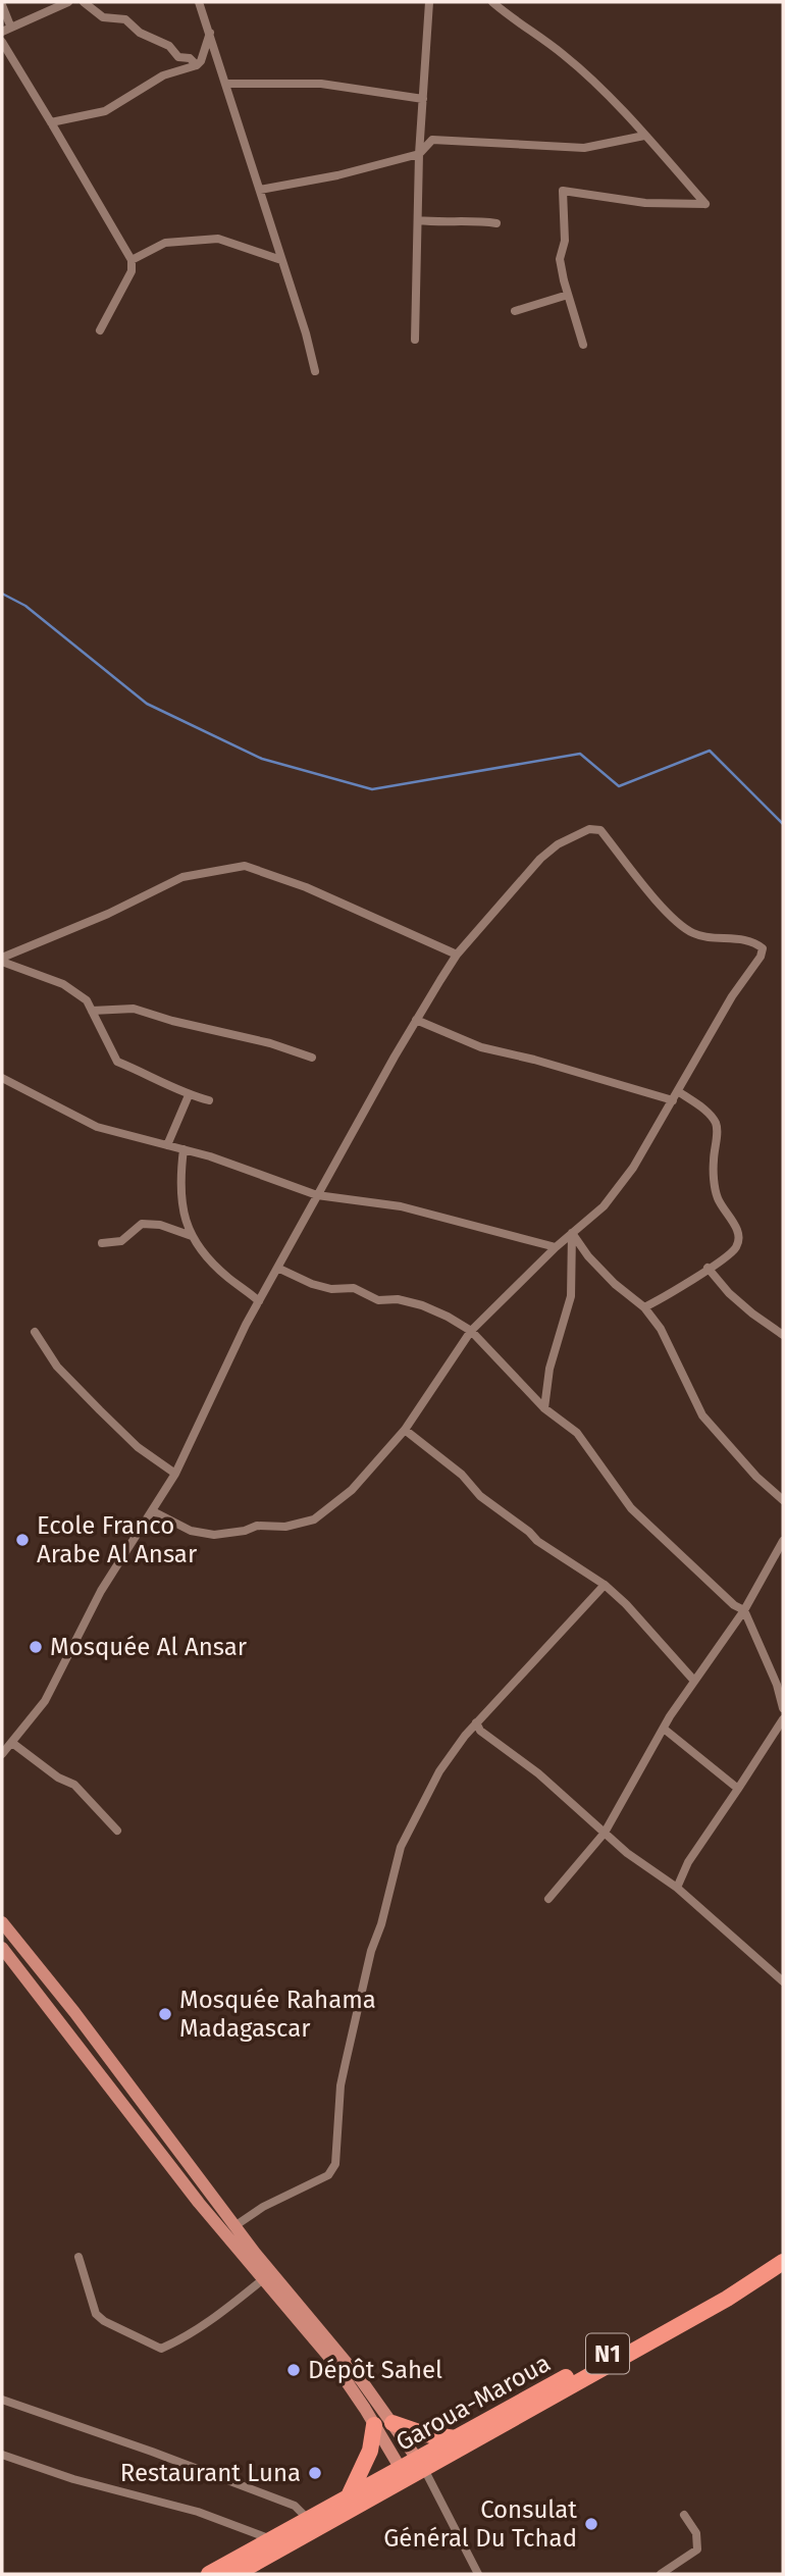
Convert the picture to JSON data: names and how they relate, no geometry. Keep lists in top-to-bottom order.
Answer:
{
  "streets": {
    "highway": ["N1", "Garoua-Maroua"]
  },
  "places": [
    "Ecole Franco Arabe Al Ansar",
    "Mosquée Al Ansar",
    "Mosquée Rahama Madagascar",
    "Dépôt Sahel",
    "Restaurant Luna",
    "Consulat Général Du Tchad"
  ]
}
